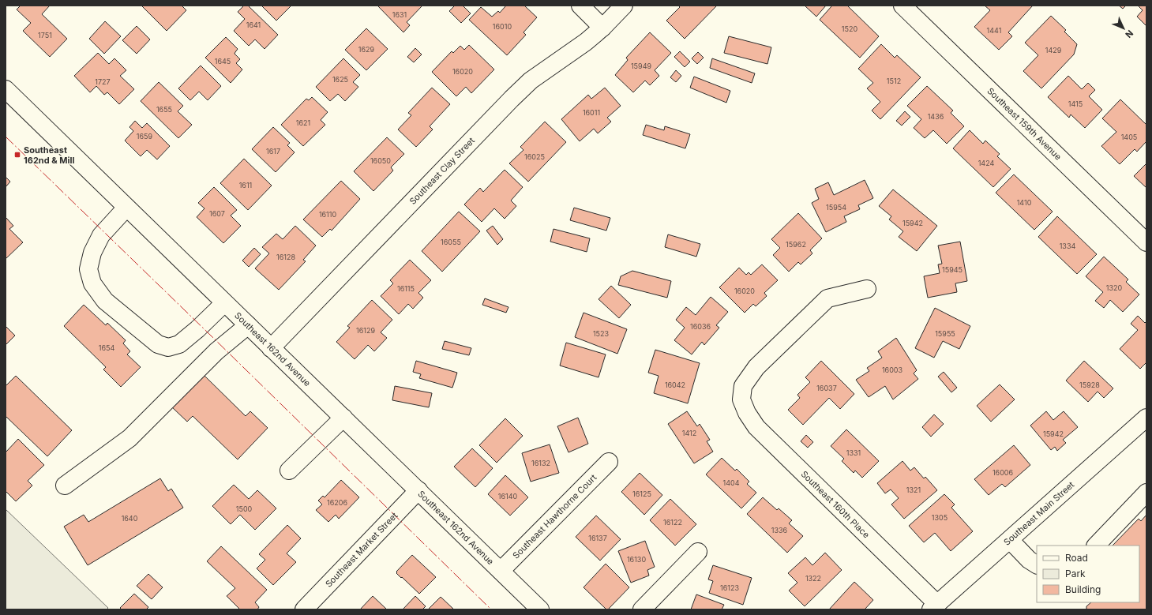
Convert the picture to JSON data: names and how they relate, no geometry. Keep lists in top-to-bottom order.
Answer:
{
  "streets": {
    "street": [
      "Southeast 159th Avenue",
      "Southeast Clay Street",
      "Southeast 162nd Avenue",
      "Southeast 160th Place",
      "Southeast Main Street",
      "Southeast Hawthorne Court",
      "Southeast Market Street"
    ]
  },
  "crossings": [
    ["Southeast Clay Street", "Southeast 162nd Avenue"],
    ["Southeast 162nd Avenue", "Southeast Hawthorne Court"],
    ["Southeast 162nd Avenue", "Southeast Market Street"],
    ["Southeast 160th Place", "Southeast Main Street"]
  ],
  "places": {
    "transit": ["Southeast 162nd & Mill"]
  },
  "house_numbers": [
    "1631",
    "1641",
    "16010",
    "1520",
    "1441",
    "1751",
    "1629",
    "1429",
    "1645",
    "15949",
    "16020",
    "1625",
    "1512",
    "1727",
    "1415",
    "1655",
    "16011",
    "1436",
    "1621",
    "1659",
    "1405",
    "1617",
    "16025",
    "16050",
    "1424",
    "1611",
    "1410",
    "15954",
    "1607",
    "16110",
    "15942",
    "16055",
    "15962",
    "1334",
    "16128",
    "15945",
    "1320",
    "16115",
    "16020",
    "16036",
    "16129",
    "1523",
    "15955",
    "1654",
    "16003",
    "16042",
    "15928",
    "16037",
    "1412",
    "15942",
    "1331",
    "16132",
    "16006",
    "1404",
    "1321",
    "16125",
    "16140",
    "16206",
    "1500",
    "1305",
    "1640",
    "16122",
    "1336",
    "16137",
    "16130",
    "1322",
    "16123"
  ],
  "legend": ["Road", "Park", "Building"],
  "north": "bottom right"
}
